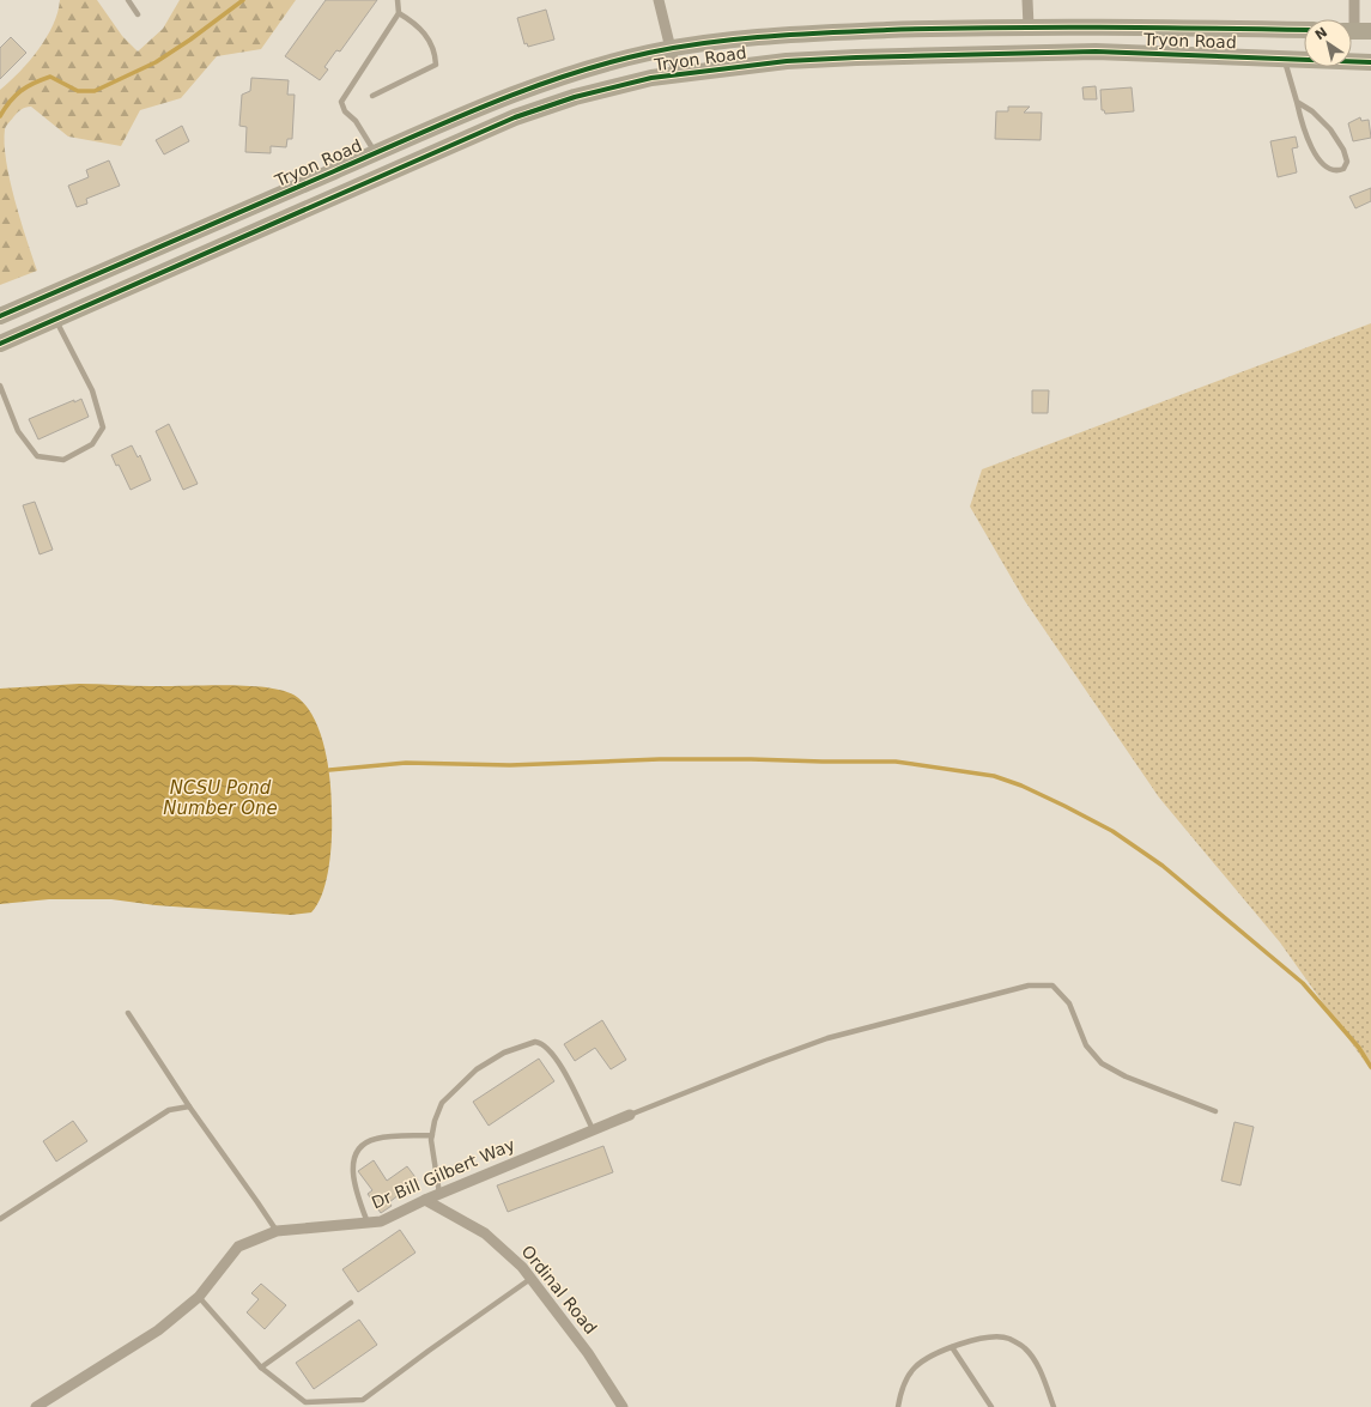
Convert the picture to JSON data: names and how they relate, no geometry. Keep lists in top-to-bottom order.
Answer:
{
  "streets": {
    "main road": ["Tryon Road"],
    "street": ["Dr Bill Gilbert Way", "Ordinal Road"]
  },
  "crossings": [
    ["Dr Bill Gilbert Way", "Ordinal Road"]
  ],
  "water": ["NCSU Pond Number One"],
  "north": "top left"
}
